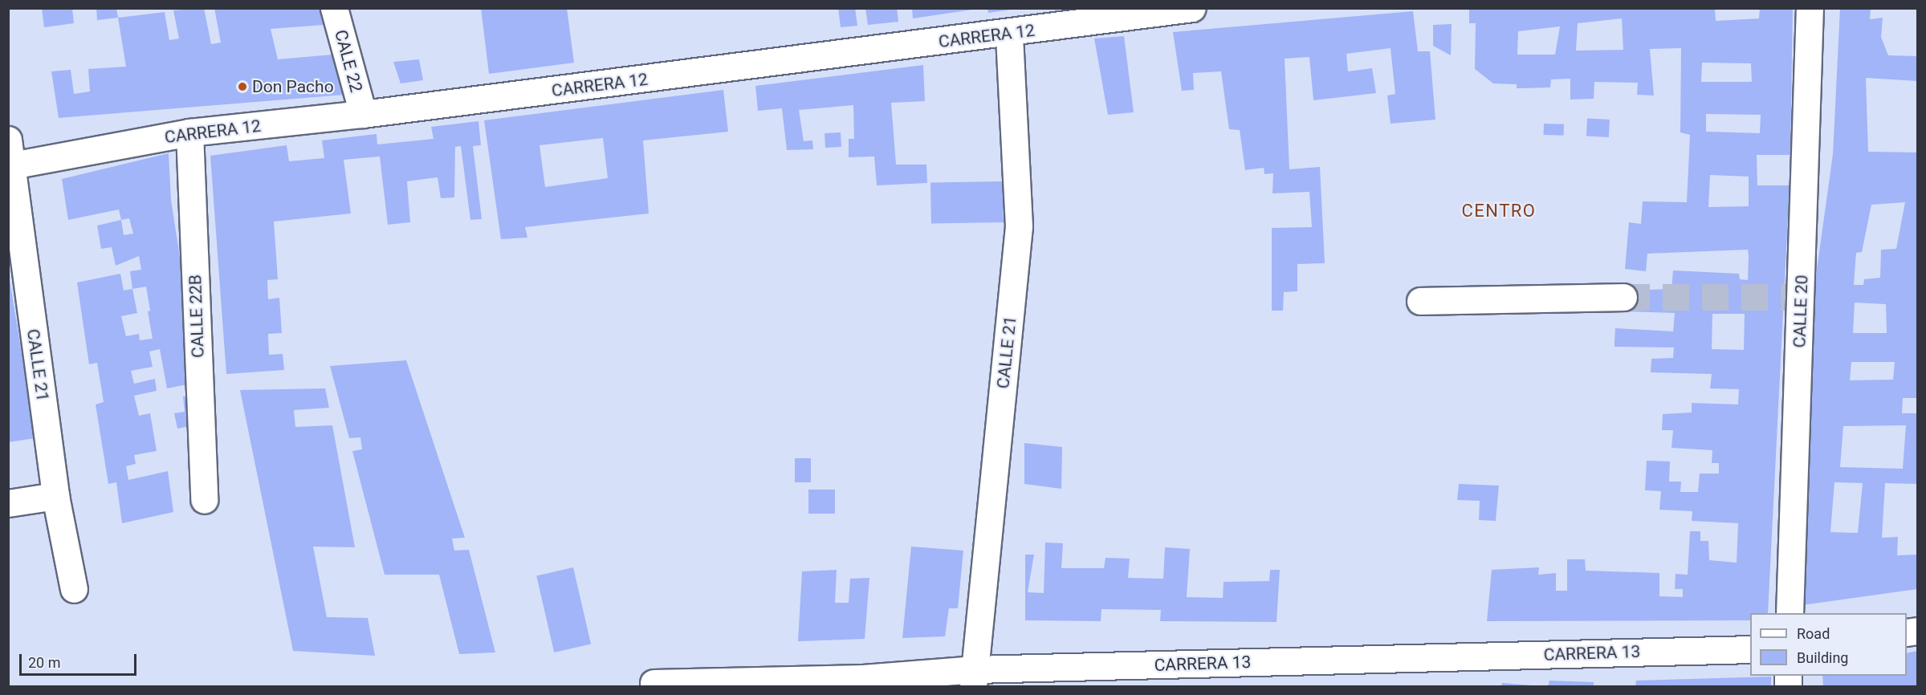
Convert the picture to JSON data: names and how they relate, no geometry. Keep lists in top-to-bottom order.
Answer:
{
  "streets": {
    "street": [
      "CARRERA 12",
      "CALE 22",
      "CALLE 20",
      "CALLE 22B",
      "CALLE 21",
      "CARRERA 13"
    ]
  },
  "crossings": [
    ["CARRERA 12", "CALE 22"],
    ["CARRERA 12", "CALLE 22B"],
    ["CARRERA 12", "CALLE 21"],
    ["CALLE 21", "CARRERA 13"]
  ],
  "districts": ["CENTRO"],
  "places": ["Don Pacho"],
  "legend": ["Road", "Building"],
  "scale_bar": "20 m"
}
